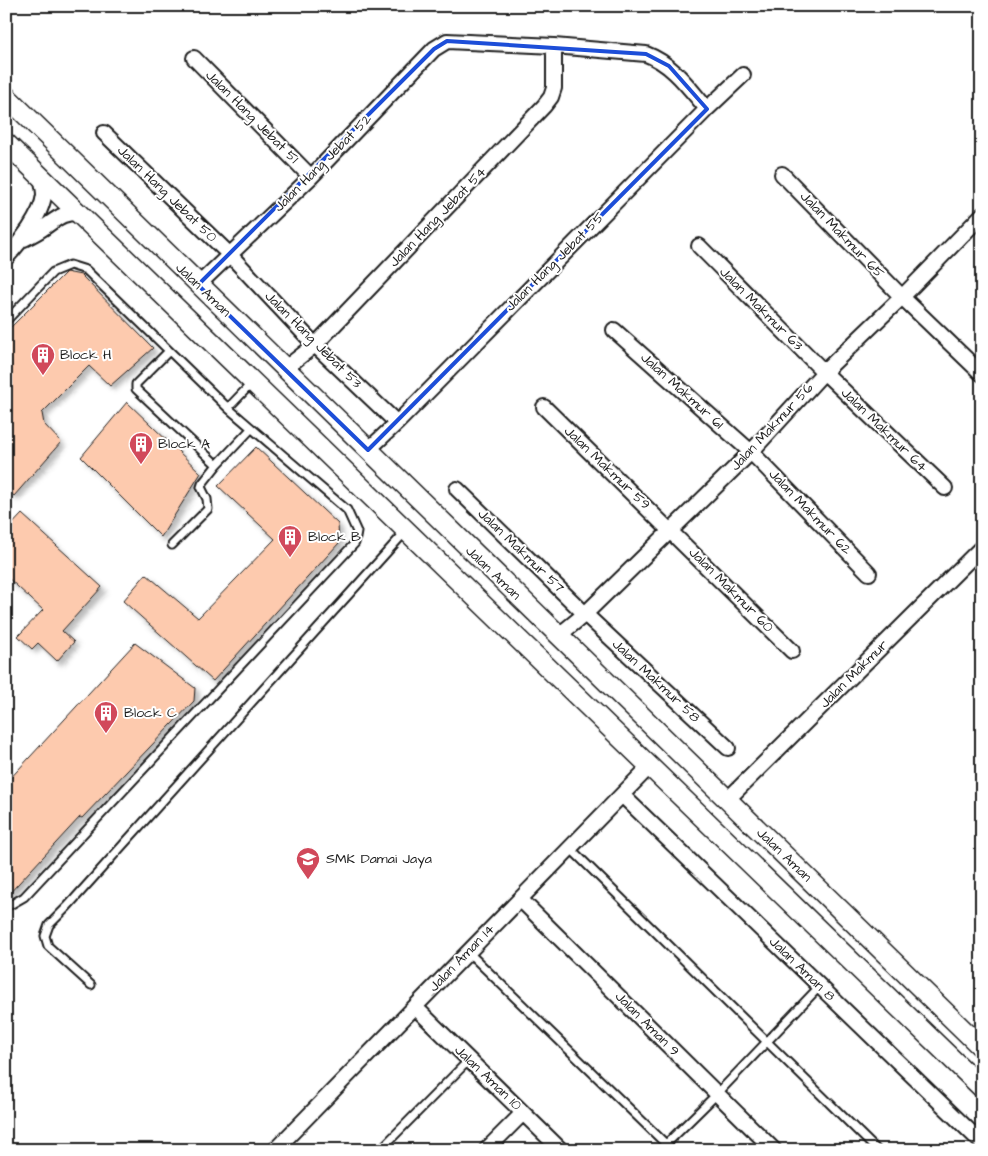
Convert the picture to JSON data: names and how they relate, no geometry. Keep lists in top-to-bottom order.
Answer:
{
  "streets": {
    "main road": ["Jalan Aman"],
    "street": [
      "Jalan Hang Jebat 51",
      "Jalan Hang Jebat 52",
      "Jalan Hang Jebat 50",
      "Jalan Hang Jebat 54",
      "Jalan Makmur 65",
      "Jalan Hang Jebat 55",
      "Jalan Makmur 63",
      "Jalan Hang Jebat 53",
      "Jalan Makmur 61",
      "Jalan Makmur 56",
      "Jalan Makmur 64",
      "Jalan Makmur 59",
      "Jalan Makmur 62",
      "Jalan Makmur 57",
      "Jalan Makmur 60",
      "Jalan Makmur",
      "Jalan Makmur 58",
      "Jalan Aman 14",
      "Jalan Aman 8",
      "Jalan Aman 9",
      "Jalan Aman 10"
    ]
  },
  "crossings": [
    ["Jalan Hang Jebat 51", "Jalan Hang Jebat 52"],
    ["Jalan Hang Jebat 52", "Jalan Hang Jebat 50"],
    ["Jalan Hang Jebat 52", "Jalan Hang Jebat 54"],
    ["Jalan Hang Jebat 52", "Jalan Aman"],
    ["Jalan Hang Jebat 52", "Jalan Hang Jebat 53"],
    ["Jalan Hang Jebat 50", "Jalan Hang Jebat 53"],
    ["Jalan Hang Jebat 54", "Jalan Aman"],
    ["Jalan Hang Jebat 54", "Jalan Hang Jebat 53"],
    ["Jalan Makmur 65", "Jalan Makmur 56"],
    ["Jalan Hang Jebat 55", "Jalan Aman"],
    ["Jalan Hang Jebat 55", "Jalan Hang Jebat 53"],
    ["Jalan Aman", "Jalan Makmur 56"],
    ["Jalan Aman", "Jalan Makmur"],
    ["Jalan Makmur 63", "Jalan Makmur 56"],
    ["Jalan Makmur 63", "Jalan Makmur 64"],
    ["Jalan Makmur 61", "Jalan Makmur 56"],
    ["Jalan Makmur 61", "Jalan Makmur 62"],
    ["Jalan Makmur 56", "Jalan Makmur 64"],
    ["Jalan Makmur 56", "Jalan Makmur 59"],
    ["Jalan Makmur 56", "Jalan Makmur 62"],
    ["Jalan Makmur 56", "Jalan Makmur 57"],
    ["Jalan Makmur 56", "Jalan Makmur 60"],
    ["Jalan Makmur 56", "Jalan Makmur 58"],
    ["Jalan Makmur 59", "Jalan Makmur 60"],
    ["Jalan Makmur 57", "Jalan Makmur 58"],
    ["Jalan Aman 14", "Jalan Aman 8"],
    ["Jalan Aman 14", "Jalan Aman 9"],
    ["Jalan Aman 14", "Jalan Aman 10"]
  ],
  "places": {
    "building": [
      "Block H",
      "Block A",
      "Block B",
      "Block C"
    ],
    "school or university": ["SMK Damai Jaya"]
  }
}
